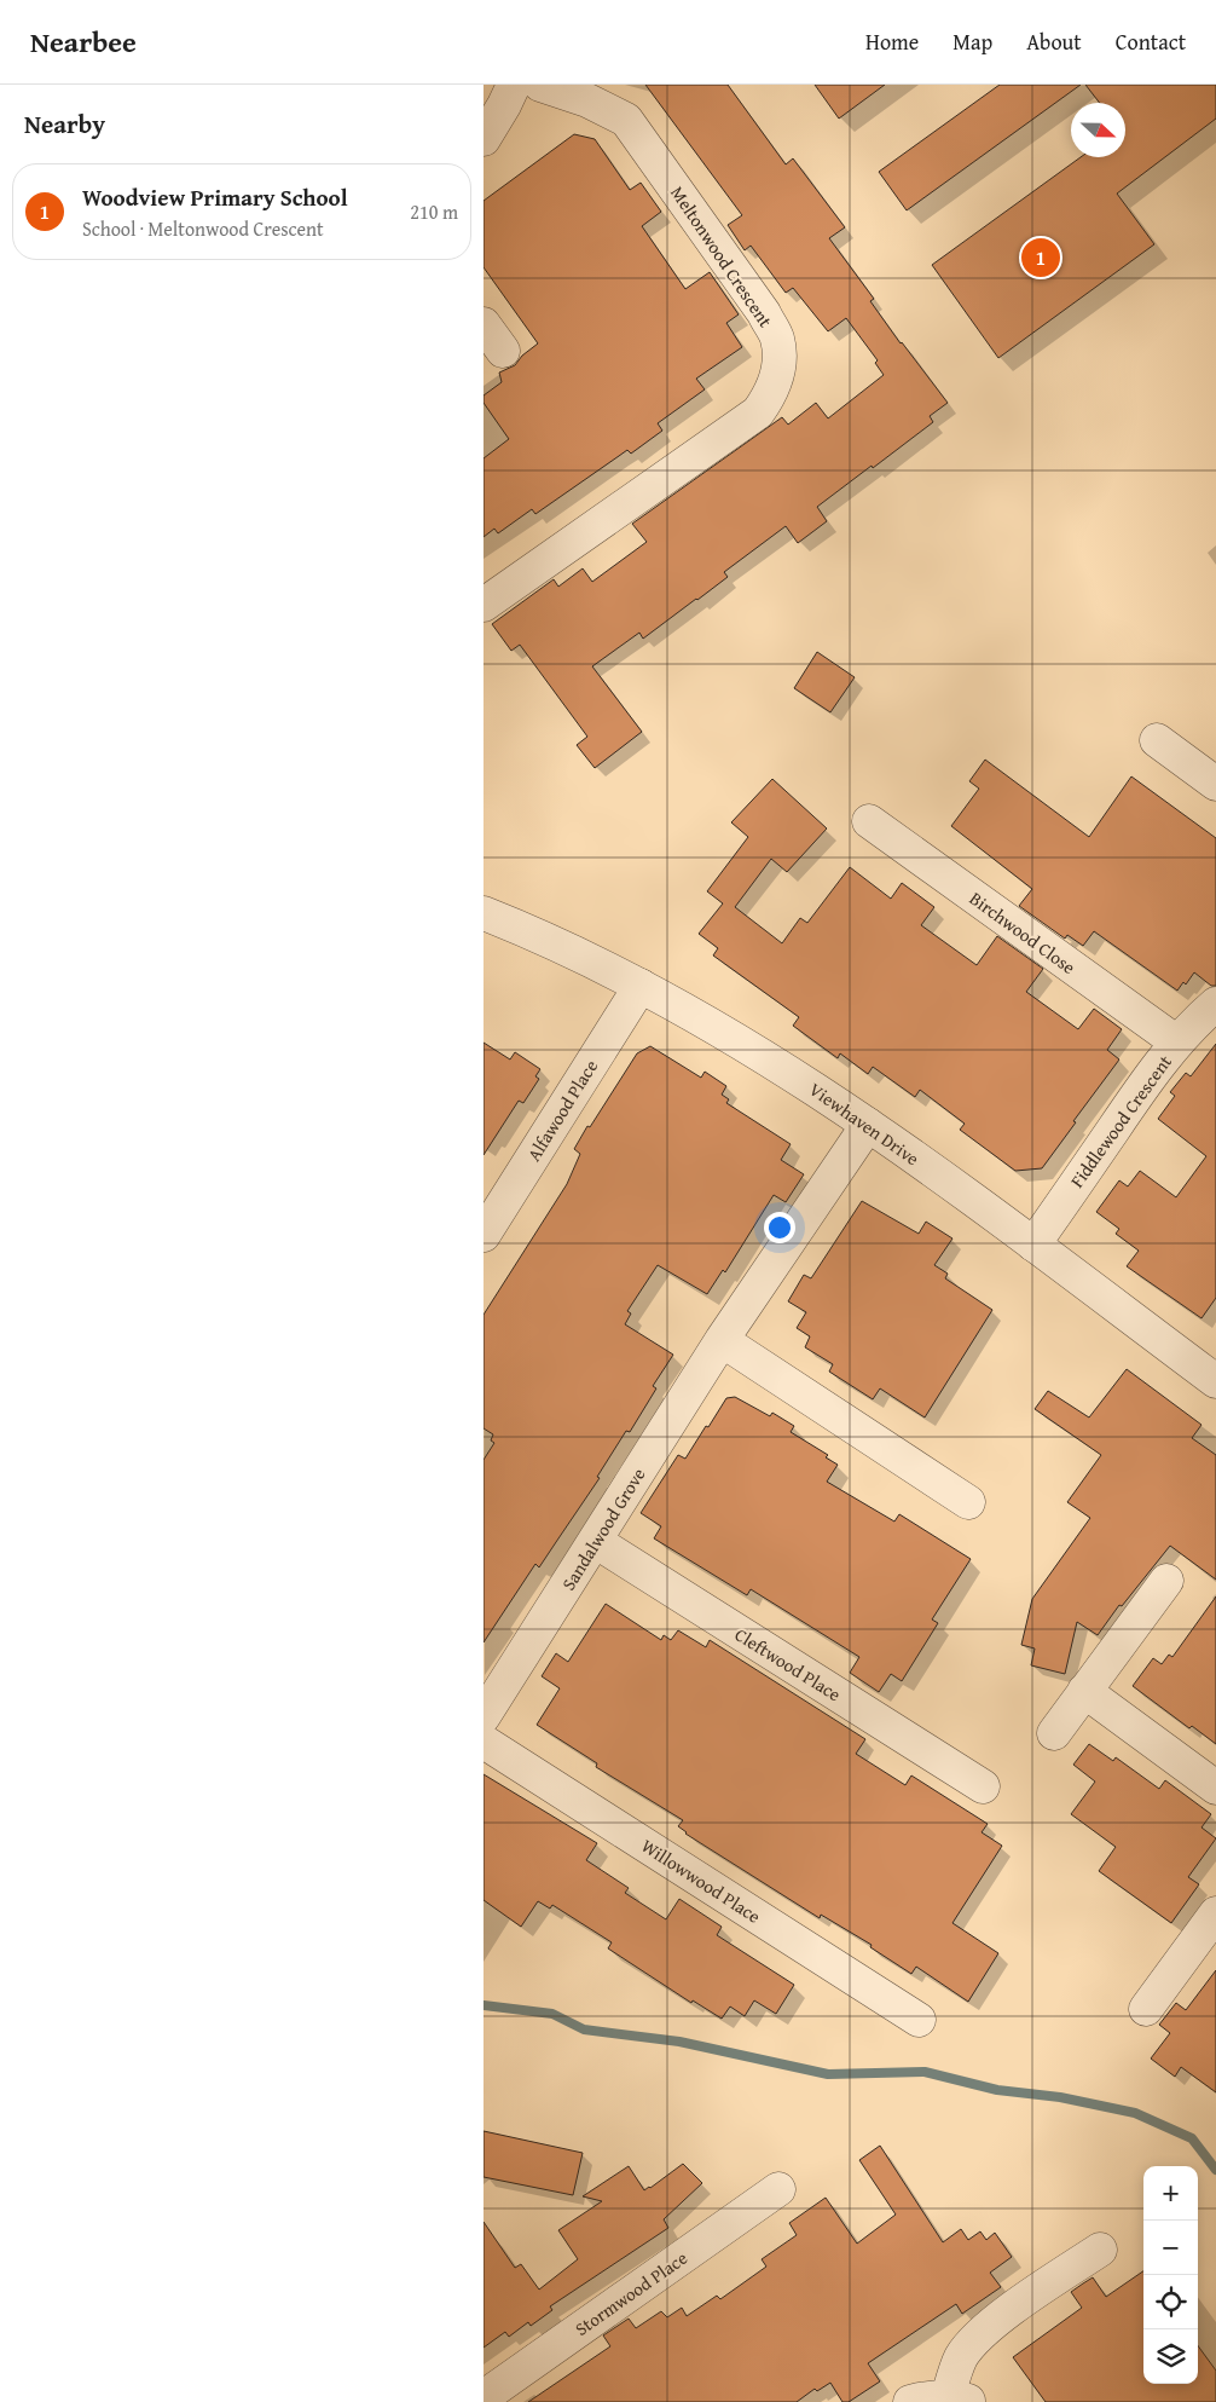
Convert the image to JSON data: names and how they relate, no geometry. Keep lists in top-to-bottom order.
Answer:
{
  "streets": {
    "street": [
      "Meltonwood Crescent",
      "Birchwood Close",
      "Alfawood Place",
      "Fiddlewood Crescent",
      "Viewhaven Drive",
      "Sandalwood Grove",
      "Cleftwood Place",
      "Willowwood Place",
      "Stormwood Place"
    ]
  },
  "crossings": [
    ["Birchwood Close", "Fiddlewood Crescent"],
    ["Alfawood Place", "Viewhaven Drive"],
    ["Fiddlewood Crescent", "Viewhaven Drive"],
    ["Viewhaven Drive", "Sandalwood Grove"],
    ["Sandalwood Grove", "Cleftwood Place"]
  ],
  "north": "right",
  "page": {
    "header": "Nearbee",
    "nav": [
      "Home",
      "Map",
      "About",
      "Contact"
    ],
    "heading": "Nearby",
    "list": [
      {
        "mark": "1",
        "name": "Woodview Primary School",
        "note": "School · Meltonwood Crescent",
        "value": "210 m"
      }
    ],
    "pins": "1",
    "map_buttons": ["+", "−"]
  }
}
